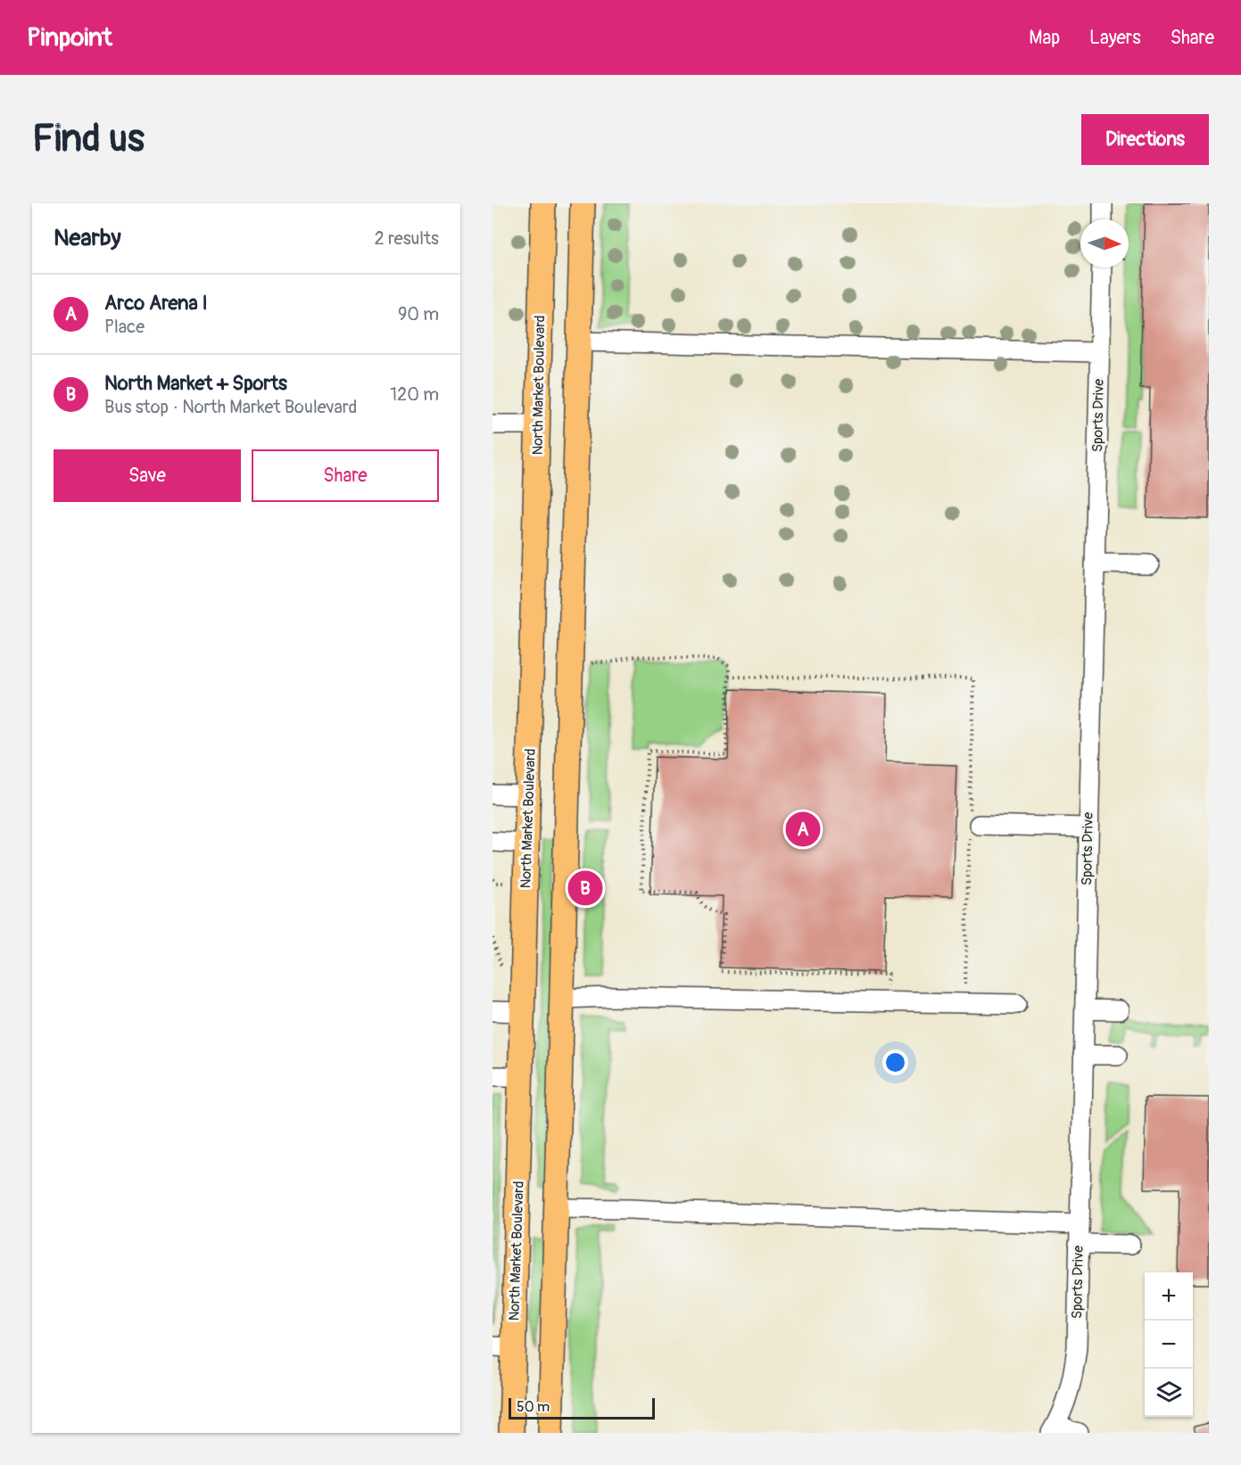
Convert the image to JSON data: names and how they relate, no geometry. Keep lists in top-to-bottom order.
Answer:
{
  "streets": {
    "main road": ["North Market Boulevard"],
    "street": ["Sports Drive"]
  },
  "scale_bar": "50 m",
  "north": "right",
  "page": {
    "header": "Pinpoint",
    "nav": ["Map", "Layers", "Share"],
    "buttons": [
      "Directions",
      ["Save", "Share"]
    ],
    "title": "Find us",
    "heading": ["Nearby", "2 results"],
    "list": [
      {
        "mark": "A",
        "name": "Arco Arena I",
        "note": "Place",
        "value": "90 m"
      },
      {
        "mark": "B",
        "name": "North Market + Sports",
        "note": "Bus stop · North Market Boulevard",
        "value": "120 m"
      }
    ],
    "pins": ["A", "B"],
    "map_buttons": ["+", "−"],
    "scale": "50 m"
  }
}
